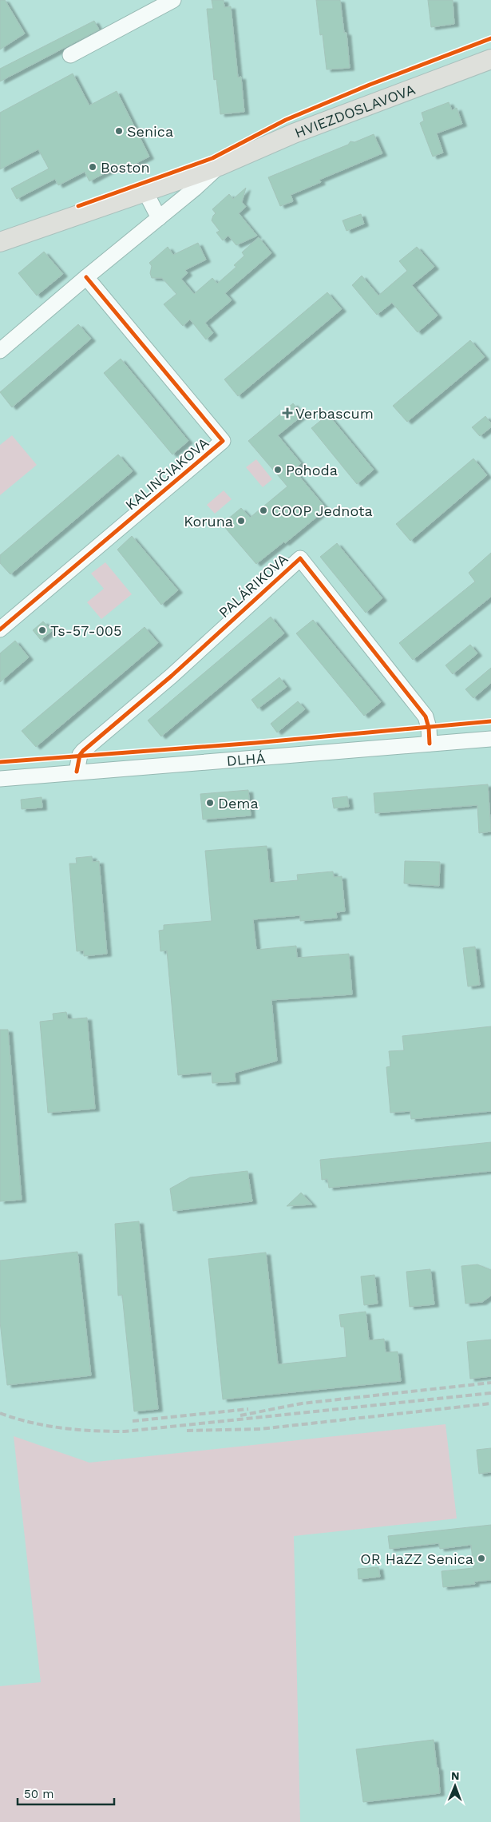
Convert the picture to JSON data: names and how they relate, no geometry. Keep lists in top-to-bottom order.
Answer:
{
  "streets": {
    "main road": ["HVIEZDOSLAVOVA"],
    "street": ["KALINČIAKOVA", "PALÁRIKOVA", "DLHÁ"]
  },
  "crossings": [
    ["HVIEZDOSLAVOVA", "KALINČIAKOVA"],
    ["PALÁRIKOVA", "DLHÁ"]
  ],
  "places": {
    "other": [
      "Senica",
      "Boston",
      "Pohoda",
      "COOP Jednota",
      "Koruna",
      "Ts-57-005",
      "Dema",
      "OR HaZZ Senica"
    ],
    "health": ["Verbascum"]
  },
  "scale_bar": "50 m",
  "north": "top"
}
